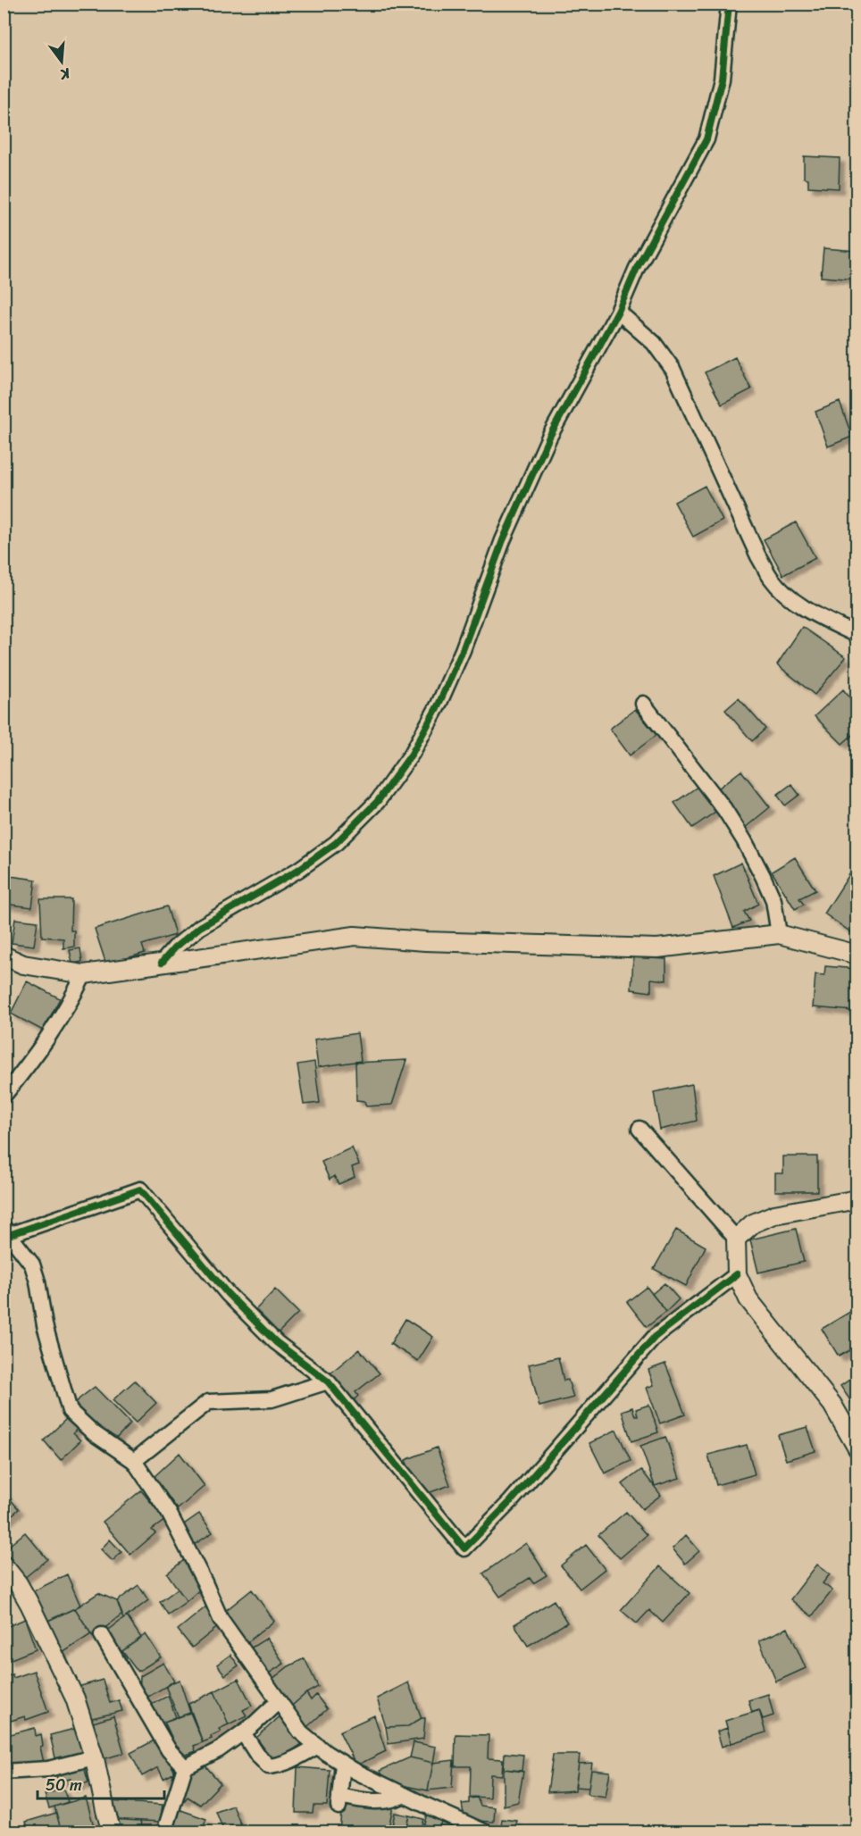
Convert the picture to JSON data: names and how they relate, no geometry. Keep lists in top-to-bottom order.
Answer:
{
  "scale_bar": "50 m",
  "north": "bottom"
}
